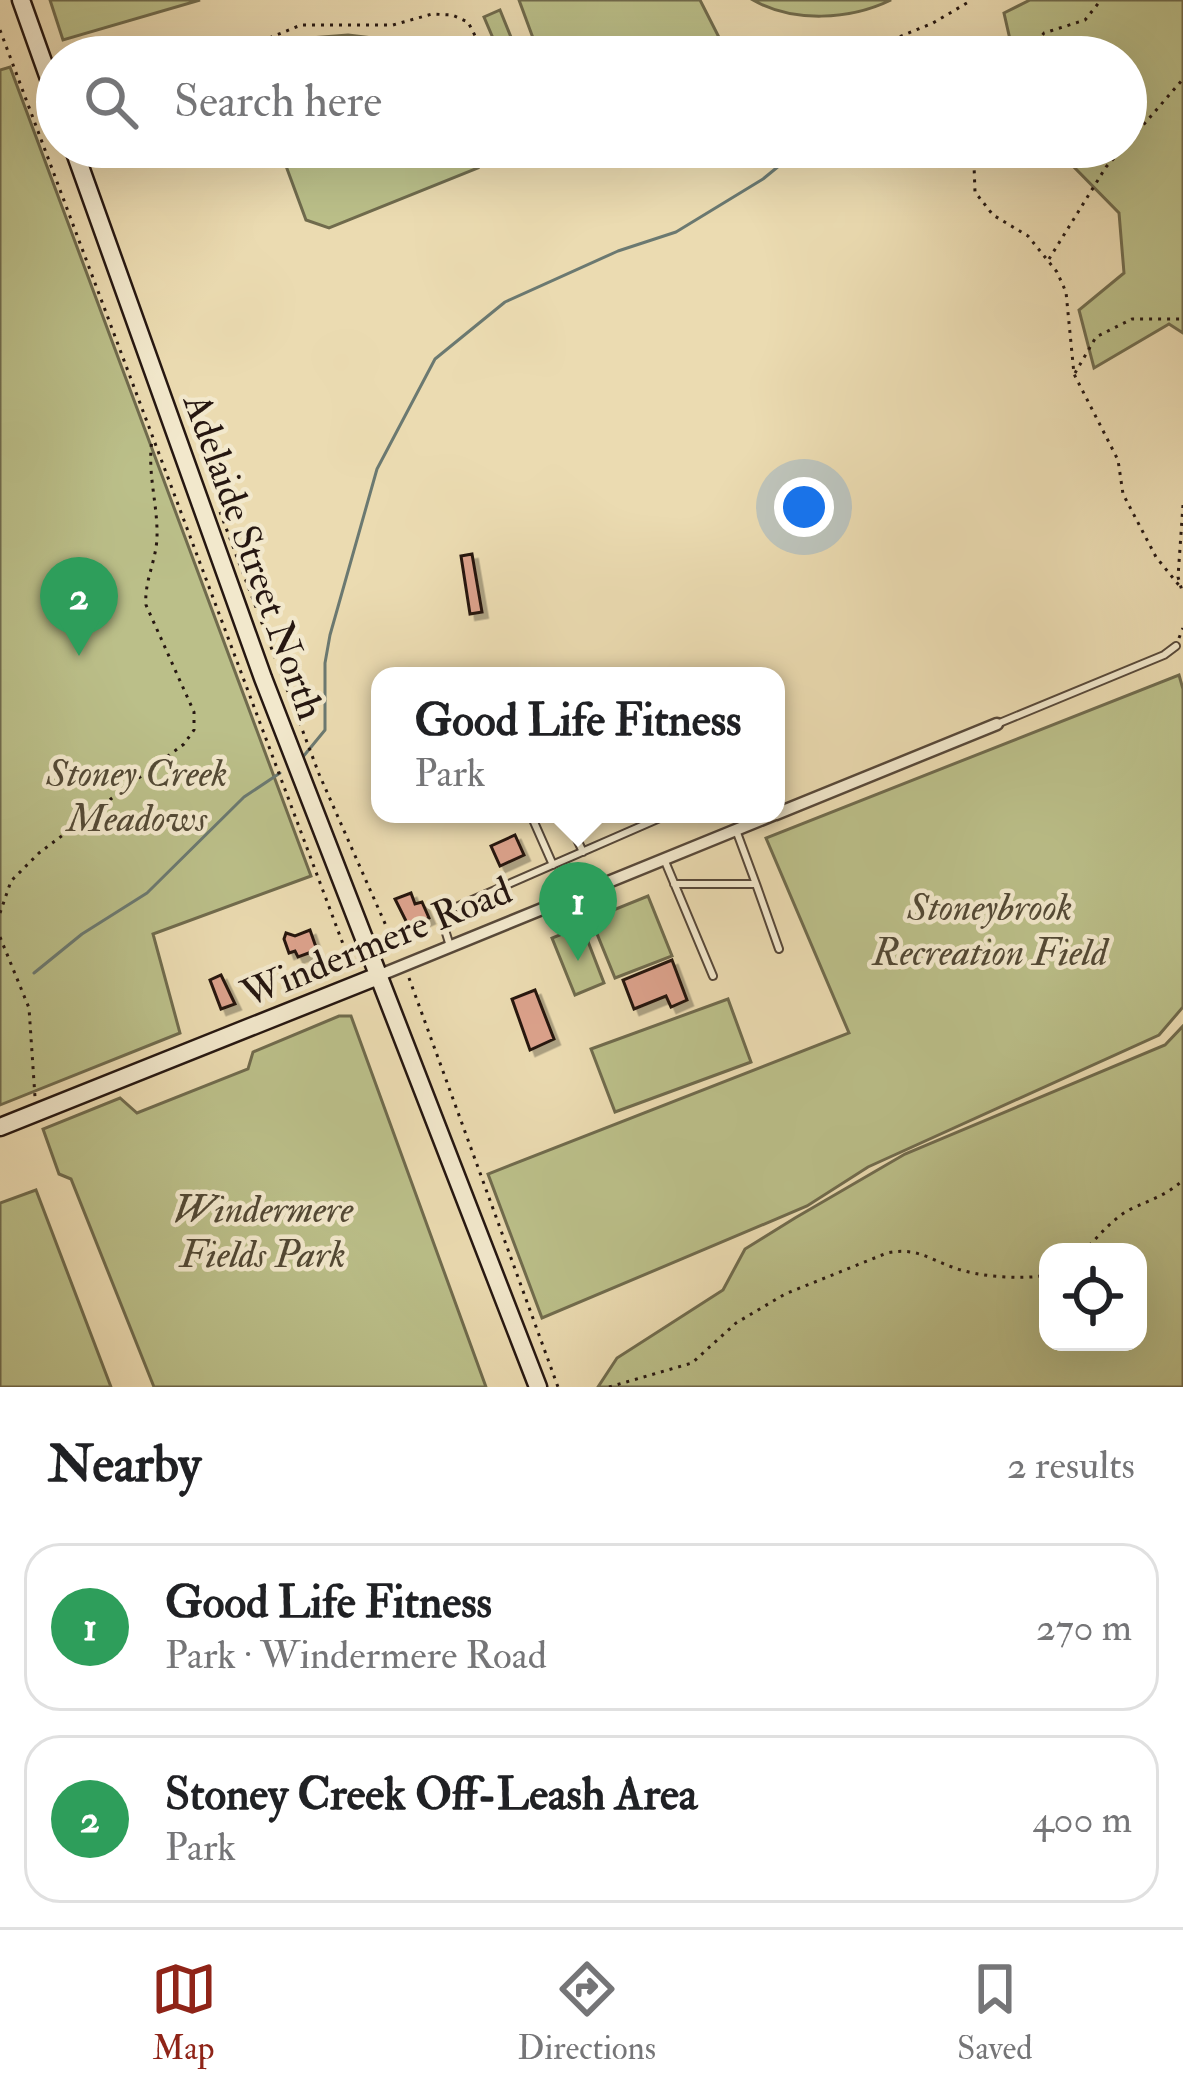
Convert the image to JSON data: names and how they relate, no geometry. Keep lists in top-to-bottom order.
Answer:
{
  "streets": {
    "main road": ["Adelaide Street North", "Windermere Road"]
  },
  "crossings": [
    ["Adelaide Street North", "Windermere Road"]
  ],
  "parks": ["Stoney Creek Meadows", "Stoneybrook Recreation Field", "Windermere Fields Park"],
  "page": {
    "search": "Search here",
    "pins": ["2", "1"],
    "popup": ["Good Life Fitness", "Park"],
    "heading": ["Nearby", "2 results"],
    "list": [
      {
        "mark": "1",
        "name": "Good Life Fitness",
        "note": "Park · Windermere Road",
        "value": "270 m"
      },
      {
        "mark": "2",
        "name": "Stoney Creek Off-Leash Area",
        "note": "Park",
        "value": "400 m"
      }
    ],
    "nav": ["Map", "Directions", "Saved"]
  }
}
